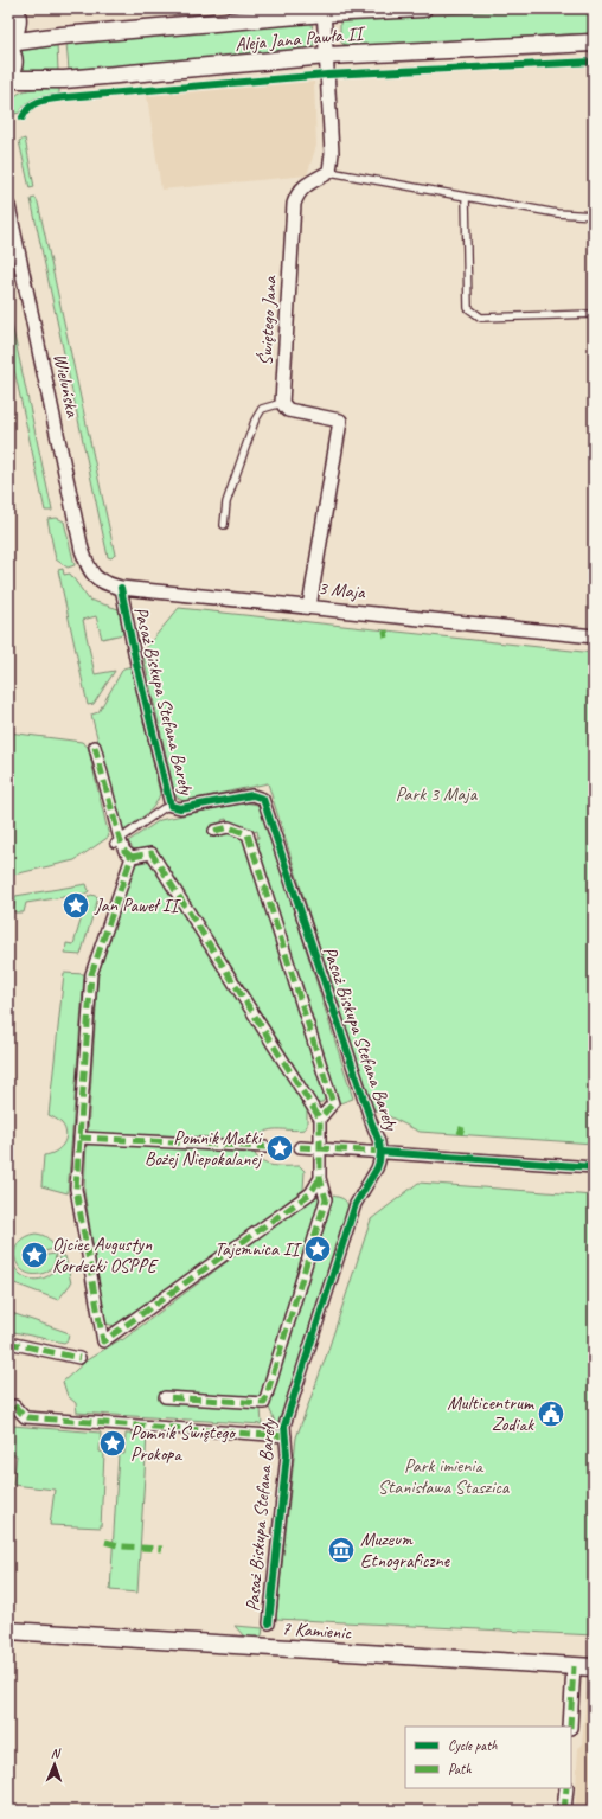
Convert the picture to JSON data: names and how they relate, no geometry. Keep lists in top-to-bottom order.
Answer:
{
  "streets": {
    "street": [
      "Aleja Jana Pawła II",
      "Świętego Jana",
      "Wieluńska",
      "3 Maja",
      "Pasaż Biskupa Stefana Bareły",
      "7 Kamienic"
    ]
  },
  "crossings": [
    ["Wieluńska", "3 Maja"],
    ["3 Maja", "Pasaż Biskupa Stefana Bareły"]
  ],
  "parks": ["Park 3 Maja", "Park imienia Stanisława Staszica"],
  "places": {
    "place": [
      "Jan Paweł II",
      "Pomnik Matki Bożej Niepokalanej",
      "Tajemnica II",
      "Ojciec Augustyn Kordecki OSPPE",
      "Pomnik Świętego Prokopa"
    ],
    "public building": ["Multicentrum Zodiak"],
    "museum": ["Muzeum Etnograficzne"]
  },
  "legend": ["Cycle path", "Path"],
  "north": "top"
}
